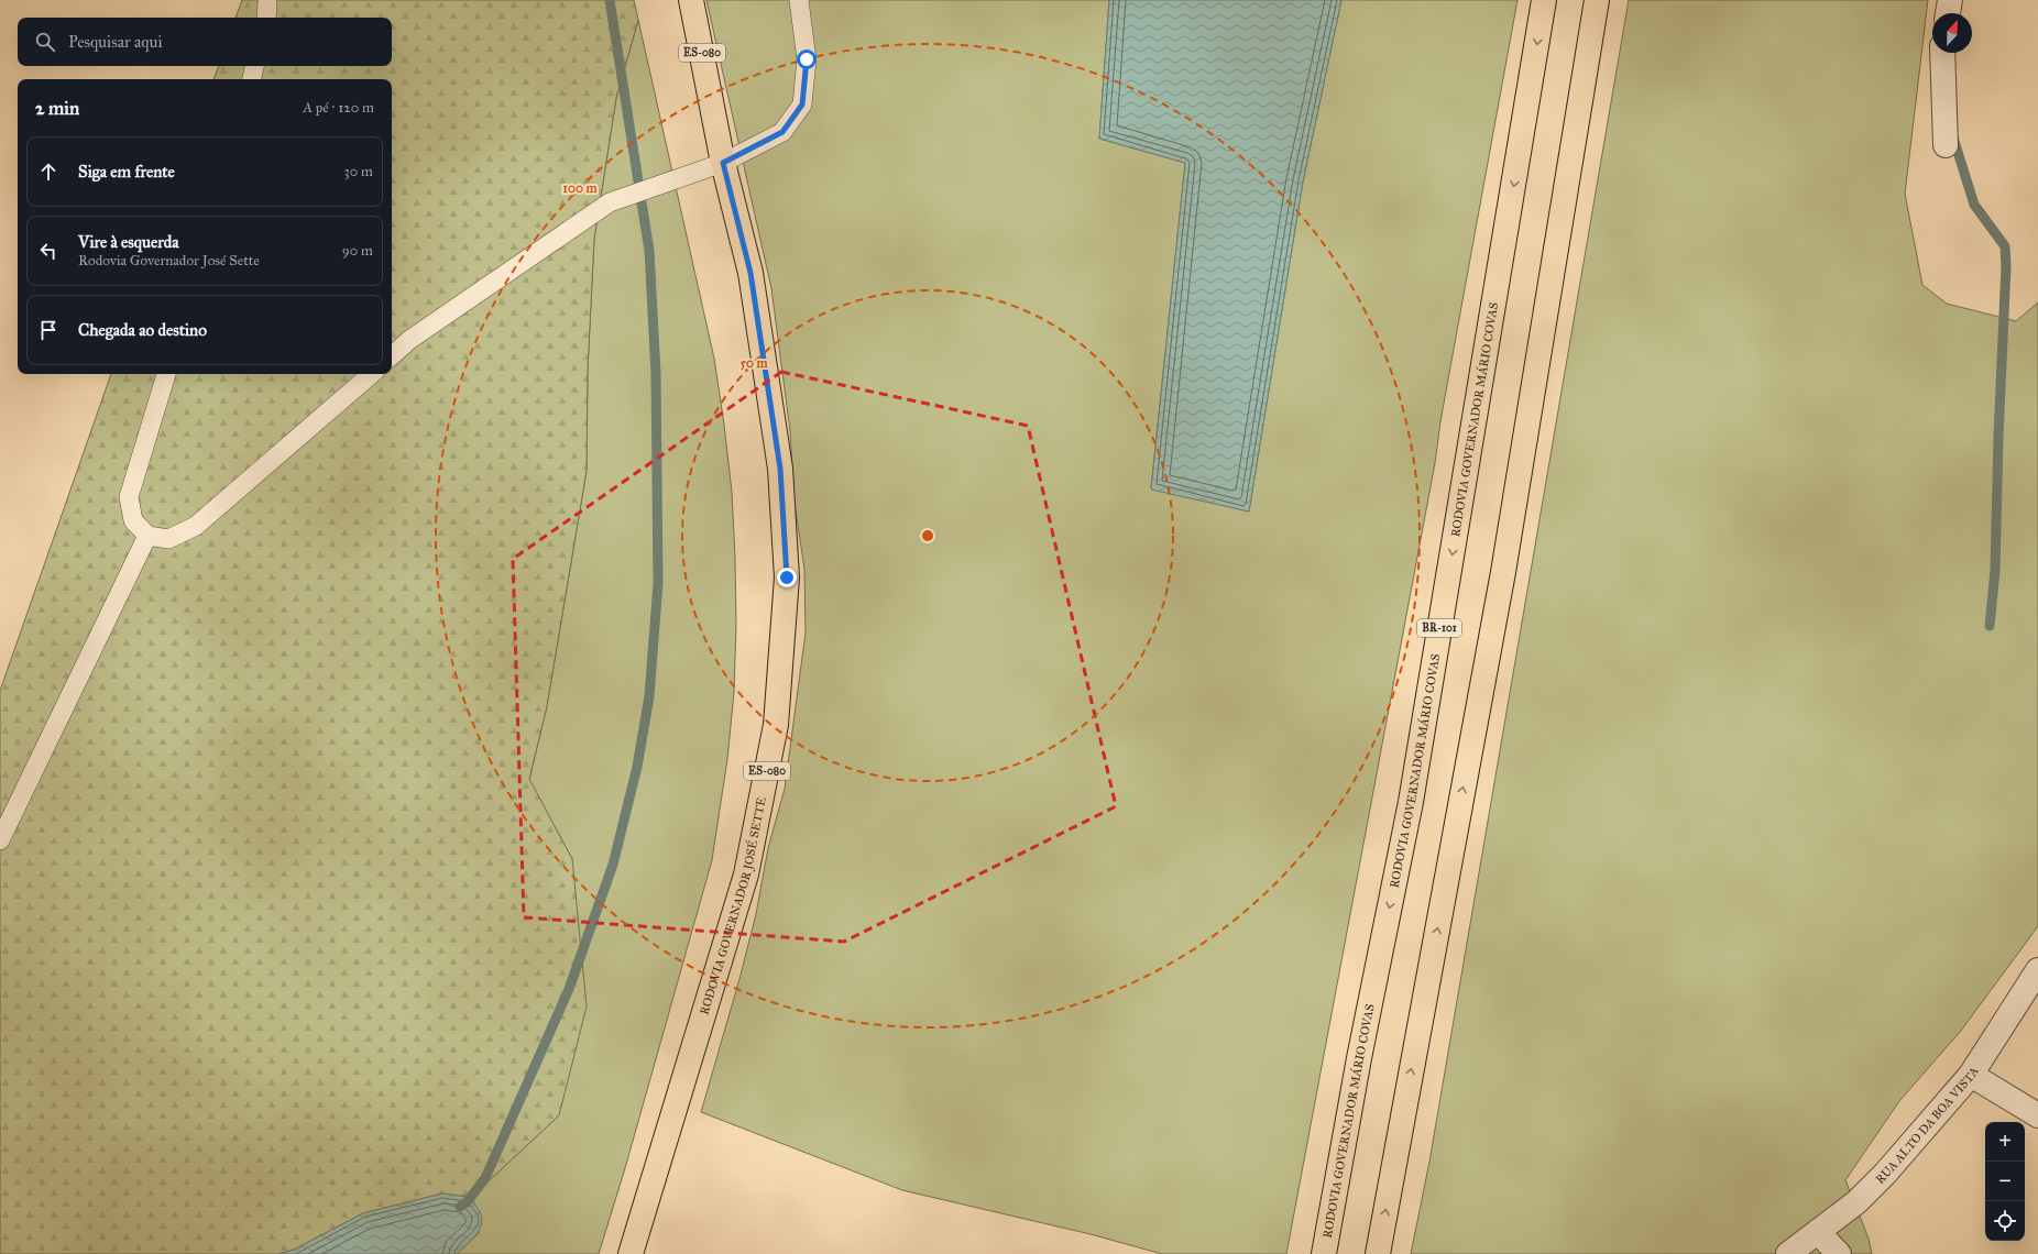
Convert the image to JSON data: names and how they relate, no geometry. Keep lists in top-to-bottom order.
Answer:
{
  "streets": {
    "main road": [
      "ES-080",
      "RODOVIA GOVERNADOR MÁRIO COVAS",
      "BR-101",
      "RODOVIA GOVERNADOR JOSÉ SETTE"
    ],
    "street": ["RUA ALTO DA BOA VISTA"]
  },
  "north": "top",
  "page": {
    "search": "Pesquisar aqui",
    "heading": ["2 min", "A pé · 120 m"],
    "list": [
      ["Siga em frente", "30 m"],
      ["Vire à esquerda", "Rodovia Governador José Sette", "90 m"],
      "Chegada ao destino"
    ],
    "map_buttons": ["+", "−"]
  },
  "rings": ["100 m", "50 m"]
}
